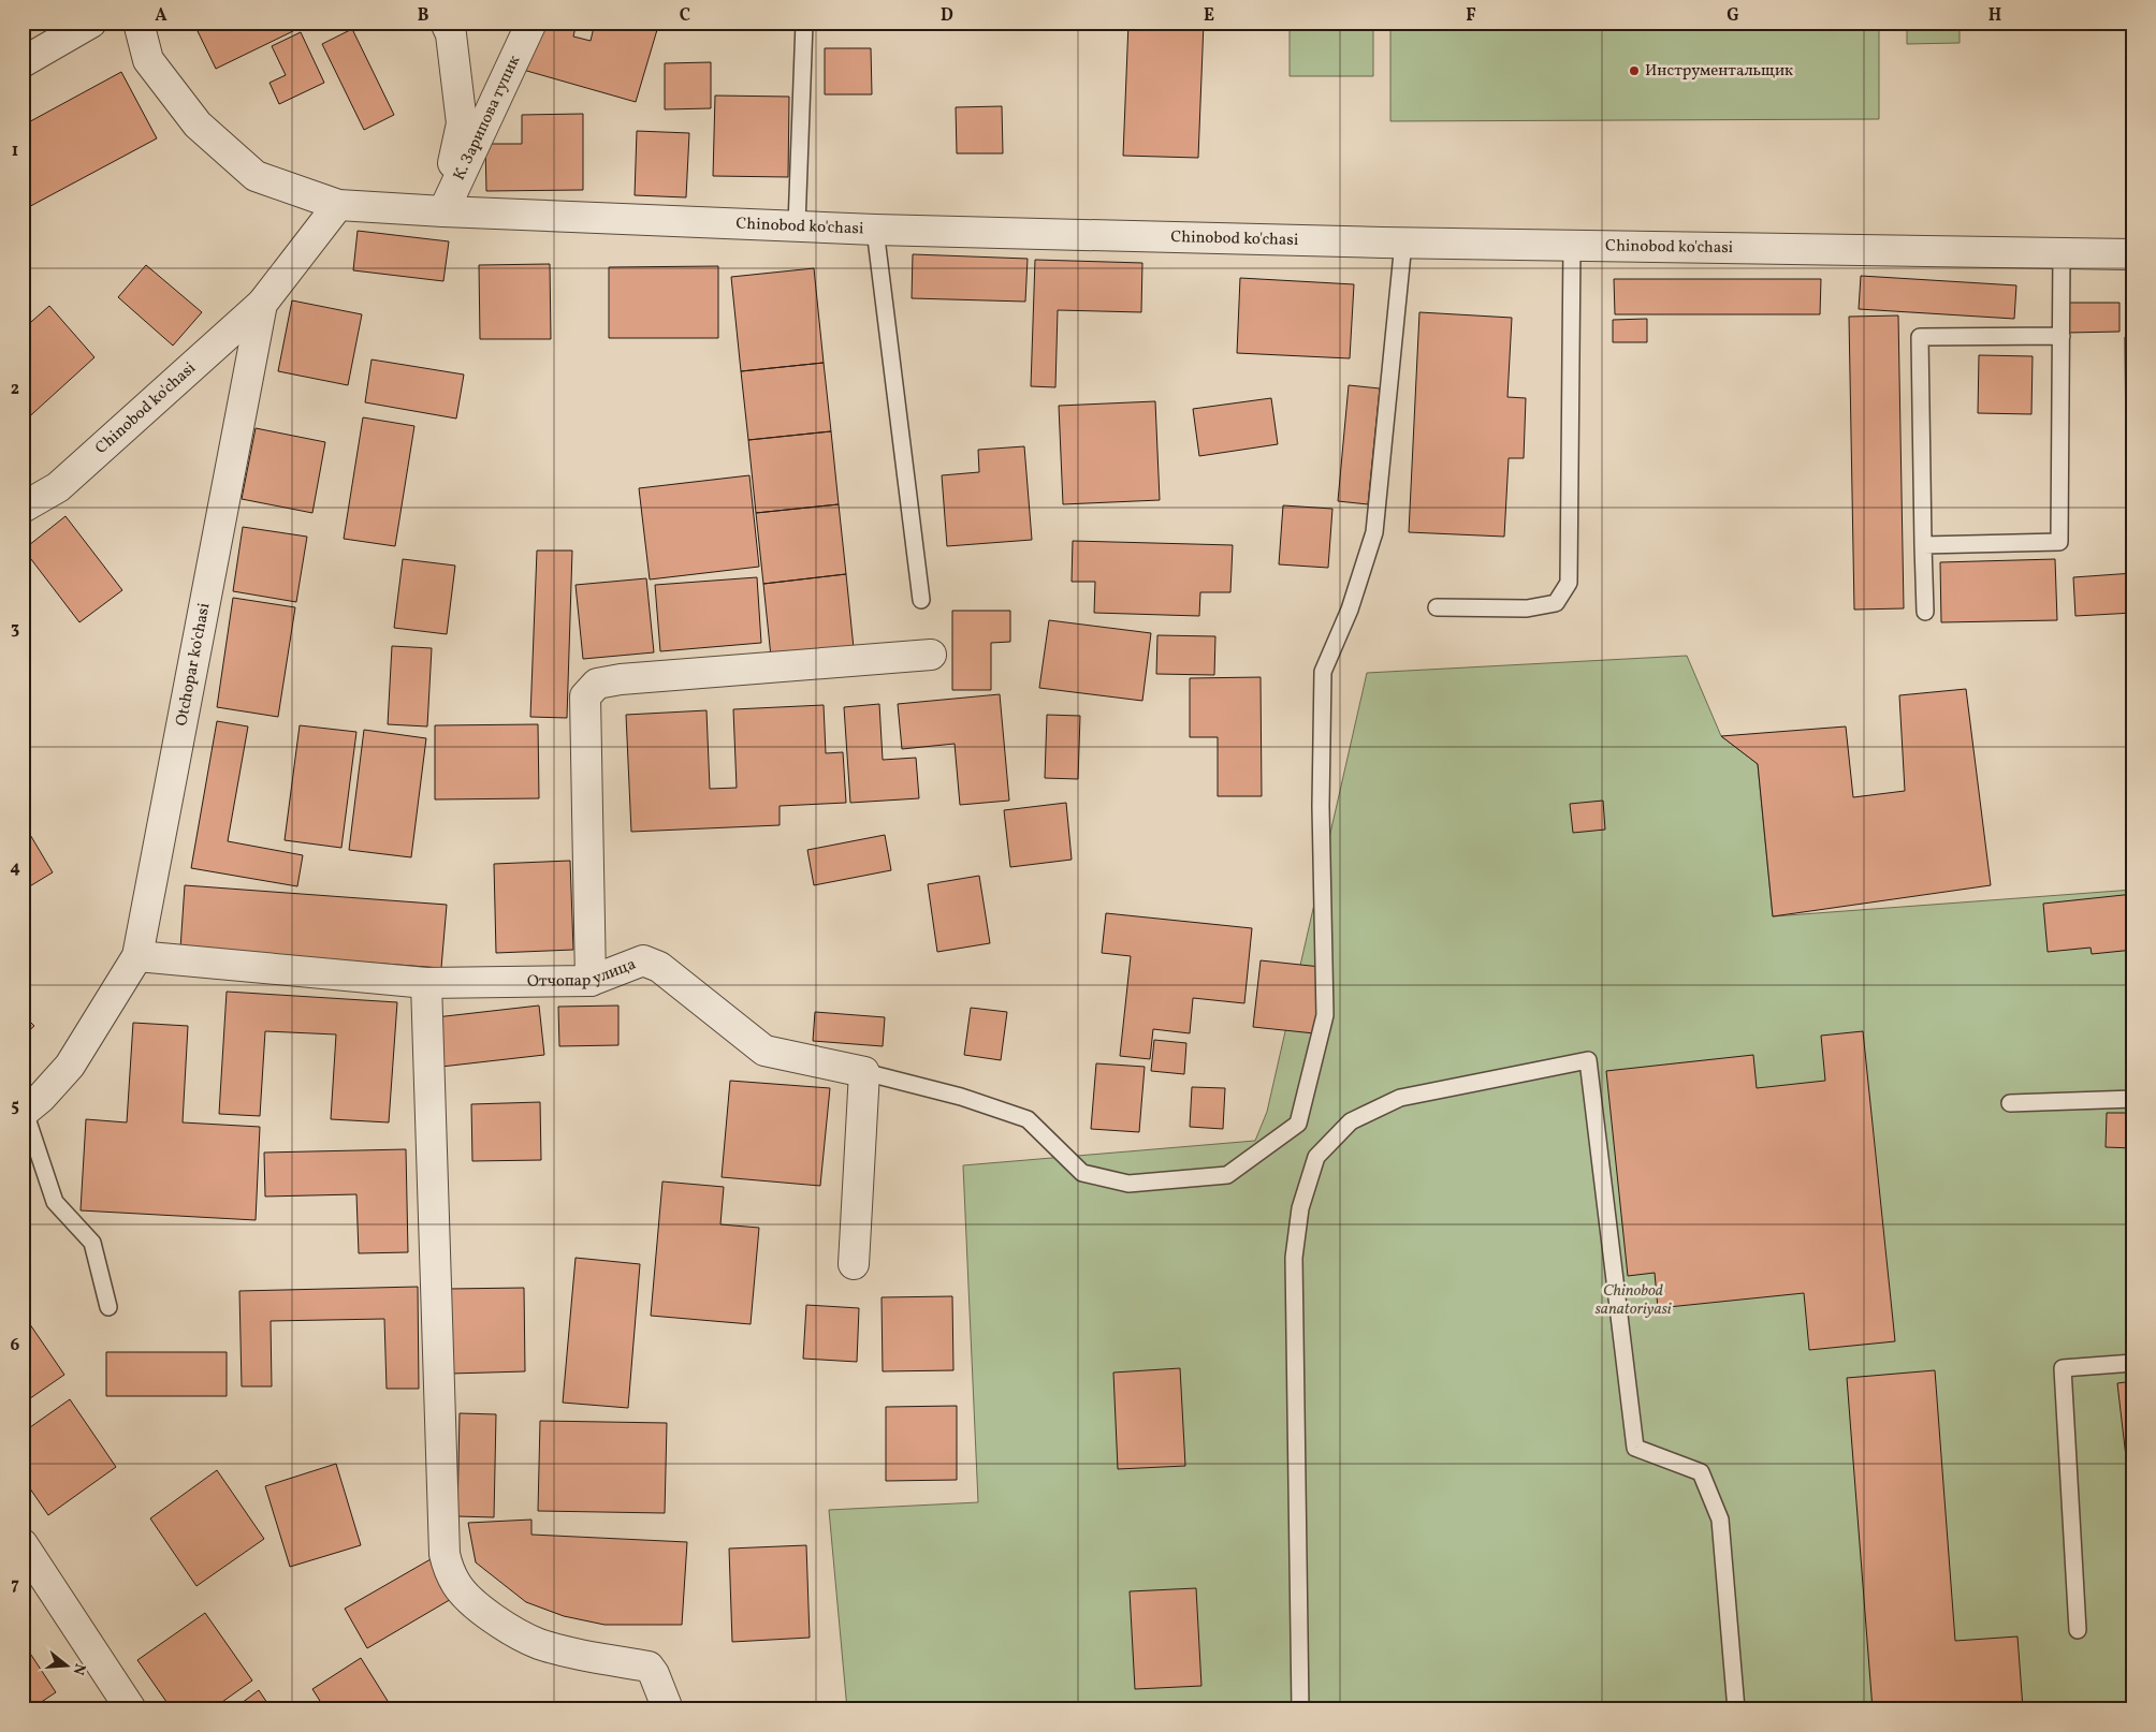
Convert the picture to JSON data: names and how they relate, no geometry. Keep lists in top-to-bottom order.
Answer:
{
  "streets": {
    "street": [
      "К. Зарипова тупик",
      "Chinobod ko'chasi",
      "Otchopar ko'chasi",
      "Отчопар улица"
    ]
  },
  "crossings": [
    ["К. Зарипова тупик", "Chinobod ko'chasi"],
    ["Chinobod ko'chasi", "Otchopar ko'chasi"],
    ["Otchopar ko'chasi", "Отчопар улица"]
  ],
  "parks": ["Chinobod sanatoriyasi"],
  "places": ["Инструментальщик"],
  "north": "right",
  "grid": {
    "columns": [
      "A",
      "B",
      "C",
      "D",
      "E",
      "F",
      "G",
      "H"
    ],
    "rows": [
      "1",
      "2",
      "3",
      "4",
      "5",
      "6",
      "7"
    ]
  }
}
